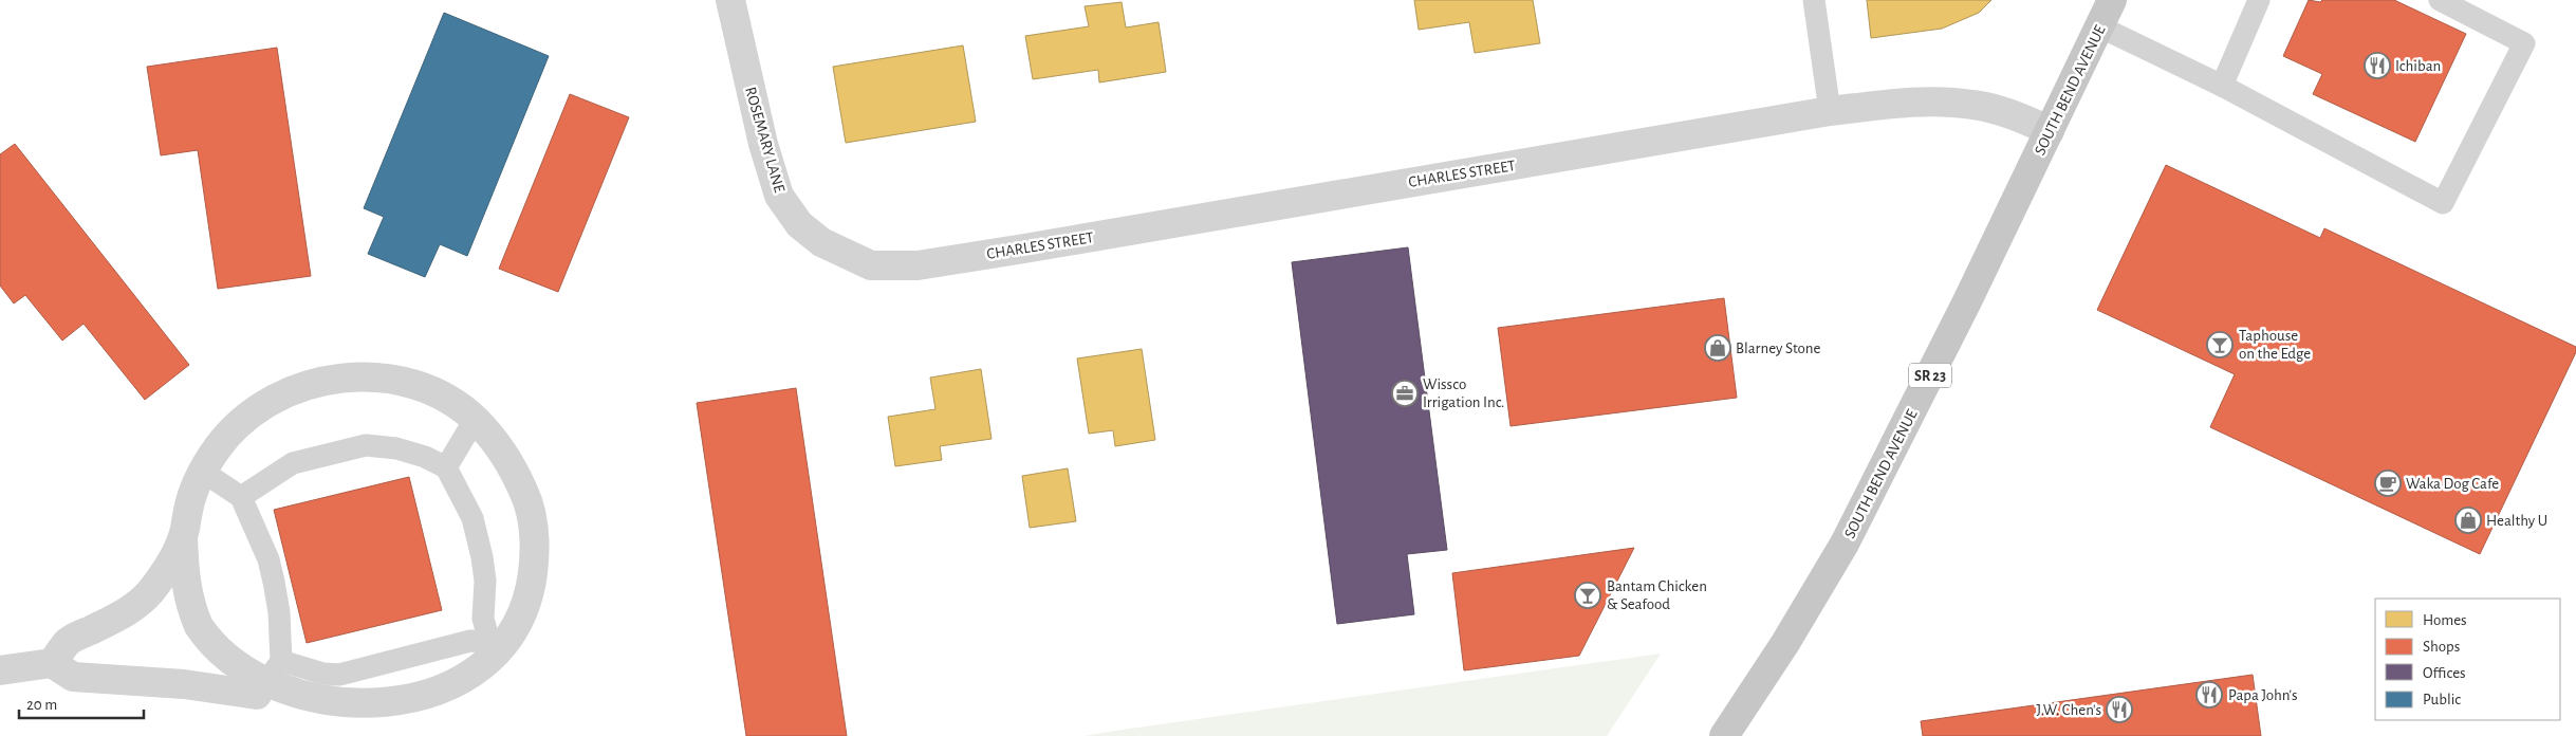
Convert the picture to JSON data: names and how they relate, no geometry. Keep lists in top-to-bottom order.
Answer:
{
  "streets": {
    "main road": ["SOUTH BEND AVENUE", "SR 23"],
    "street": ["ROSEMARY LANE", "CHARLES STREET"]
  },
  "crossings": [
    ["SOUTH BEND AVENUE", "CHARLES STREET"],
    ["ROSEMARY LANE", "CHARLES STREET"]
  ],
  "places": {
    "restaurant": ["Ichiban", "Papa John's", "J.W. Chen's"],
    "bar": ["Taphouse on the Edge", "Bantam Chicken & Seafood"],
    "shop": ["Blarney Stone", "Healthy U"],
    "office": ["Wissco Irrigation Inc."],
    "cafe": ["Waka Dog Cafe"]
  },
  "legend": [
    "Homes",
    "Shops",
    "Offices",
    "Public"
  ],
  "scale_bar": "20 m"
}
